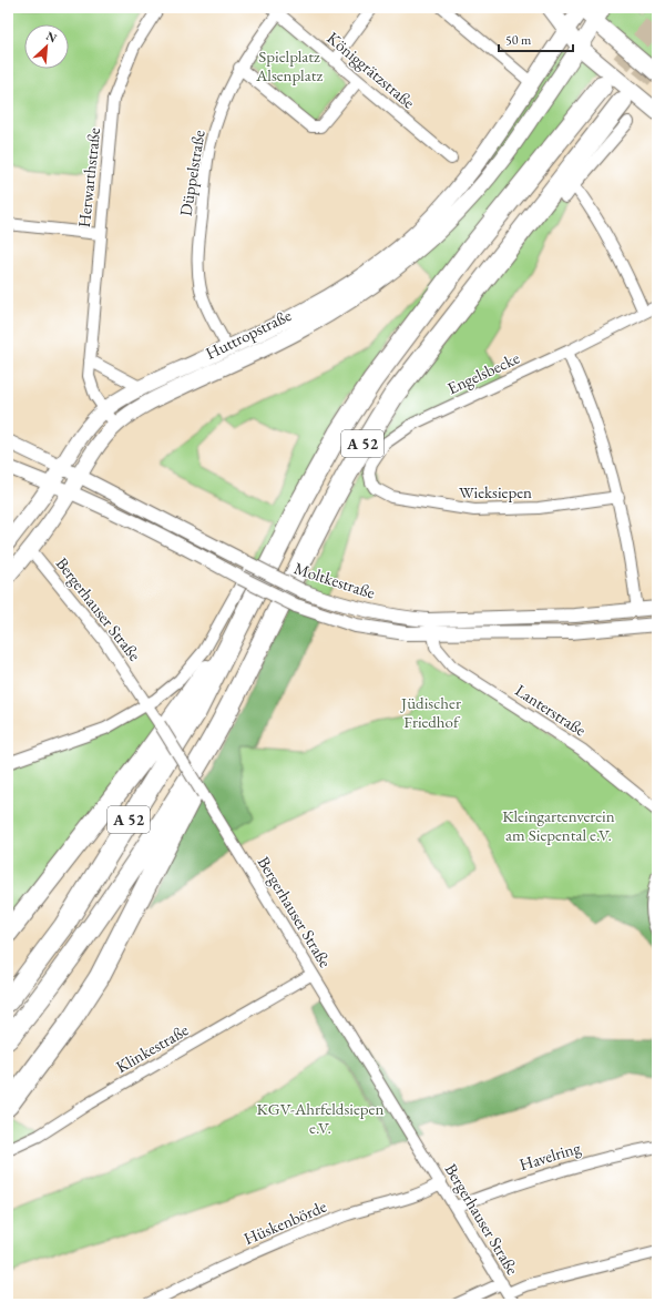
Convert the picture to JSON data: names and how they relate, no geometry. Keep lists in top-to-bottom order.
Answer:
{
  "streets": {
    "highway": ["A 52"],
    "main road": ["Huttropstraße"],
    "street": [
      "Königgrätzstraße",
      "Düppelstraße",
      "Herwarthstraße",
      "Engelsbecke",
      "Wieksiepen",
      "Moltkestraße",
      "Bergerhauser Straße",
      "Lanterstraße",
      "Klinkestraße",
      "Havelring",
      "Hüskenbörde"
    ]
  },
  "crossings": [
    ["Königgrätzstraße", "Düppelstraße"],
    ["Düppelstraße", "Huttropstraße"],
    ["Herwarthstraße", "Huttropstraße"],
    ["Huttropstraße", "Moltkestraße"],
    ["Huttropstraße", "Bergerhauser Straße"],
    ["Engelsbecke", "Wieksiepen"],
    ["Bergerhauser Straße", "Klinkestraße"],
    ["Bergerhauser Straße", "Havelring"],
    ["Bergerhauser Straße", "Hüskenbörde"]
  ],
  "parks": [
    "Spielplatz Alsenplatz",
    "Jüdischer Friedhof",
    "Kleingartenverein am Siepental e.V.",
    "KGV-Ahrfeldsiepen e.V."
  ],
  "scale_bar": "50 m",
  "north": "top right"
}
